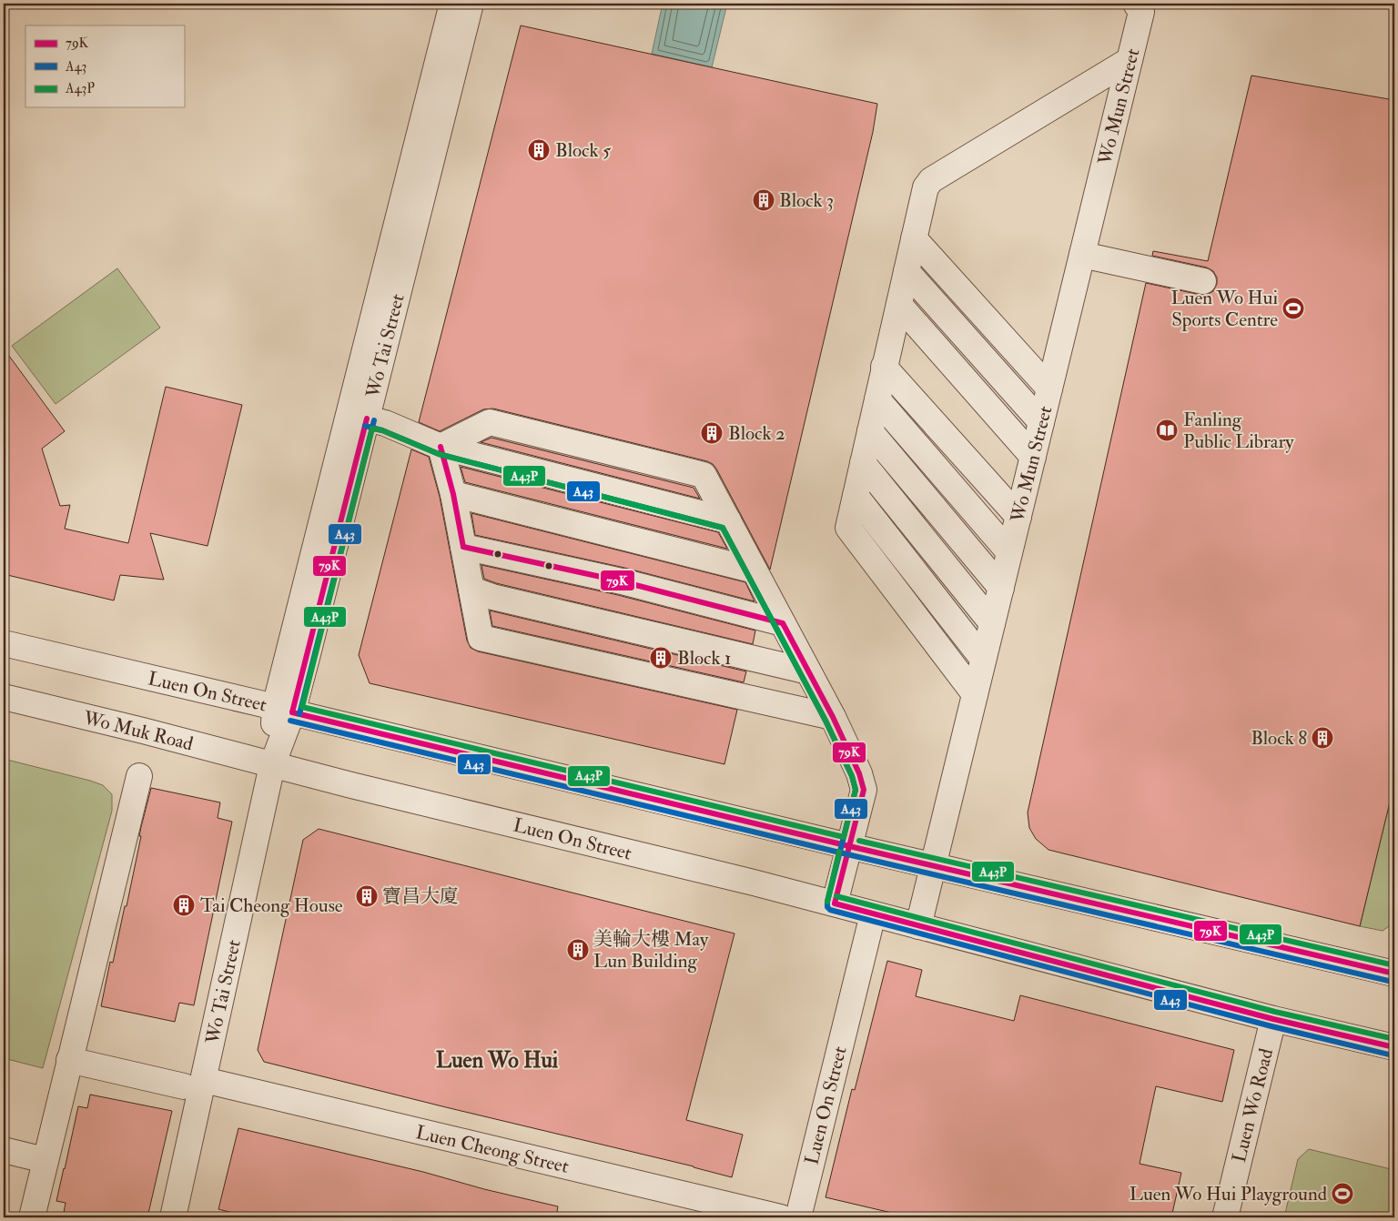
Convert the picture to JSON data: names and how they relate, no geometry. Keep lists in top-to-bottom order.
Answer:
{
  "streets": {
    "street": [
      "Wo Mun Street",
      "Wo Tai Street",
      "Luen On Street",
      "Wo Muk Road",
      "Luen Wo Road",
      "Luen Cheong Street"
    ]
  },
  "crossings": [
    ["Wo Mun Street", "Luen On Street"],
    ["Wo Tai Street", "Luen On Street"],
    ["Wo Tai Street", "Wo Muk Road"],
    ["Wo Tai Street", "Luen Cheong Street"],
    ["Luen On Street", "Wo Muk Road"],
    ["Luen On Street", "Luen Wo Road"]
  ],
  "districts": ["Luen Wo Hui"],
  "places": {
    "building": [
      "Block 5",
      "Block 3",
      "Block 2",
      "Block 1",
      "Block 8",
      "寶昌大廈",
      "Tai Cheong House",
      "美輪大樓 May Lun Building"
    ],
    "sports": ["Luen Wo Hui Sports Centre", "Luen Wo Hui Playground"],
    "library": ["Fanling Public Library"]
  },
  "lines": ["transit line 79K", "transit line A43", "transit line A43P"],
  "legend": ["79K", "A43", "A43P"]
}
